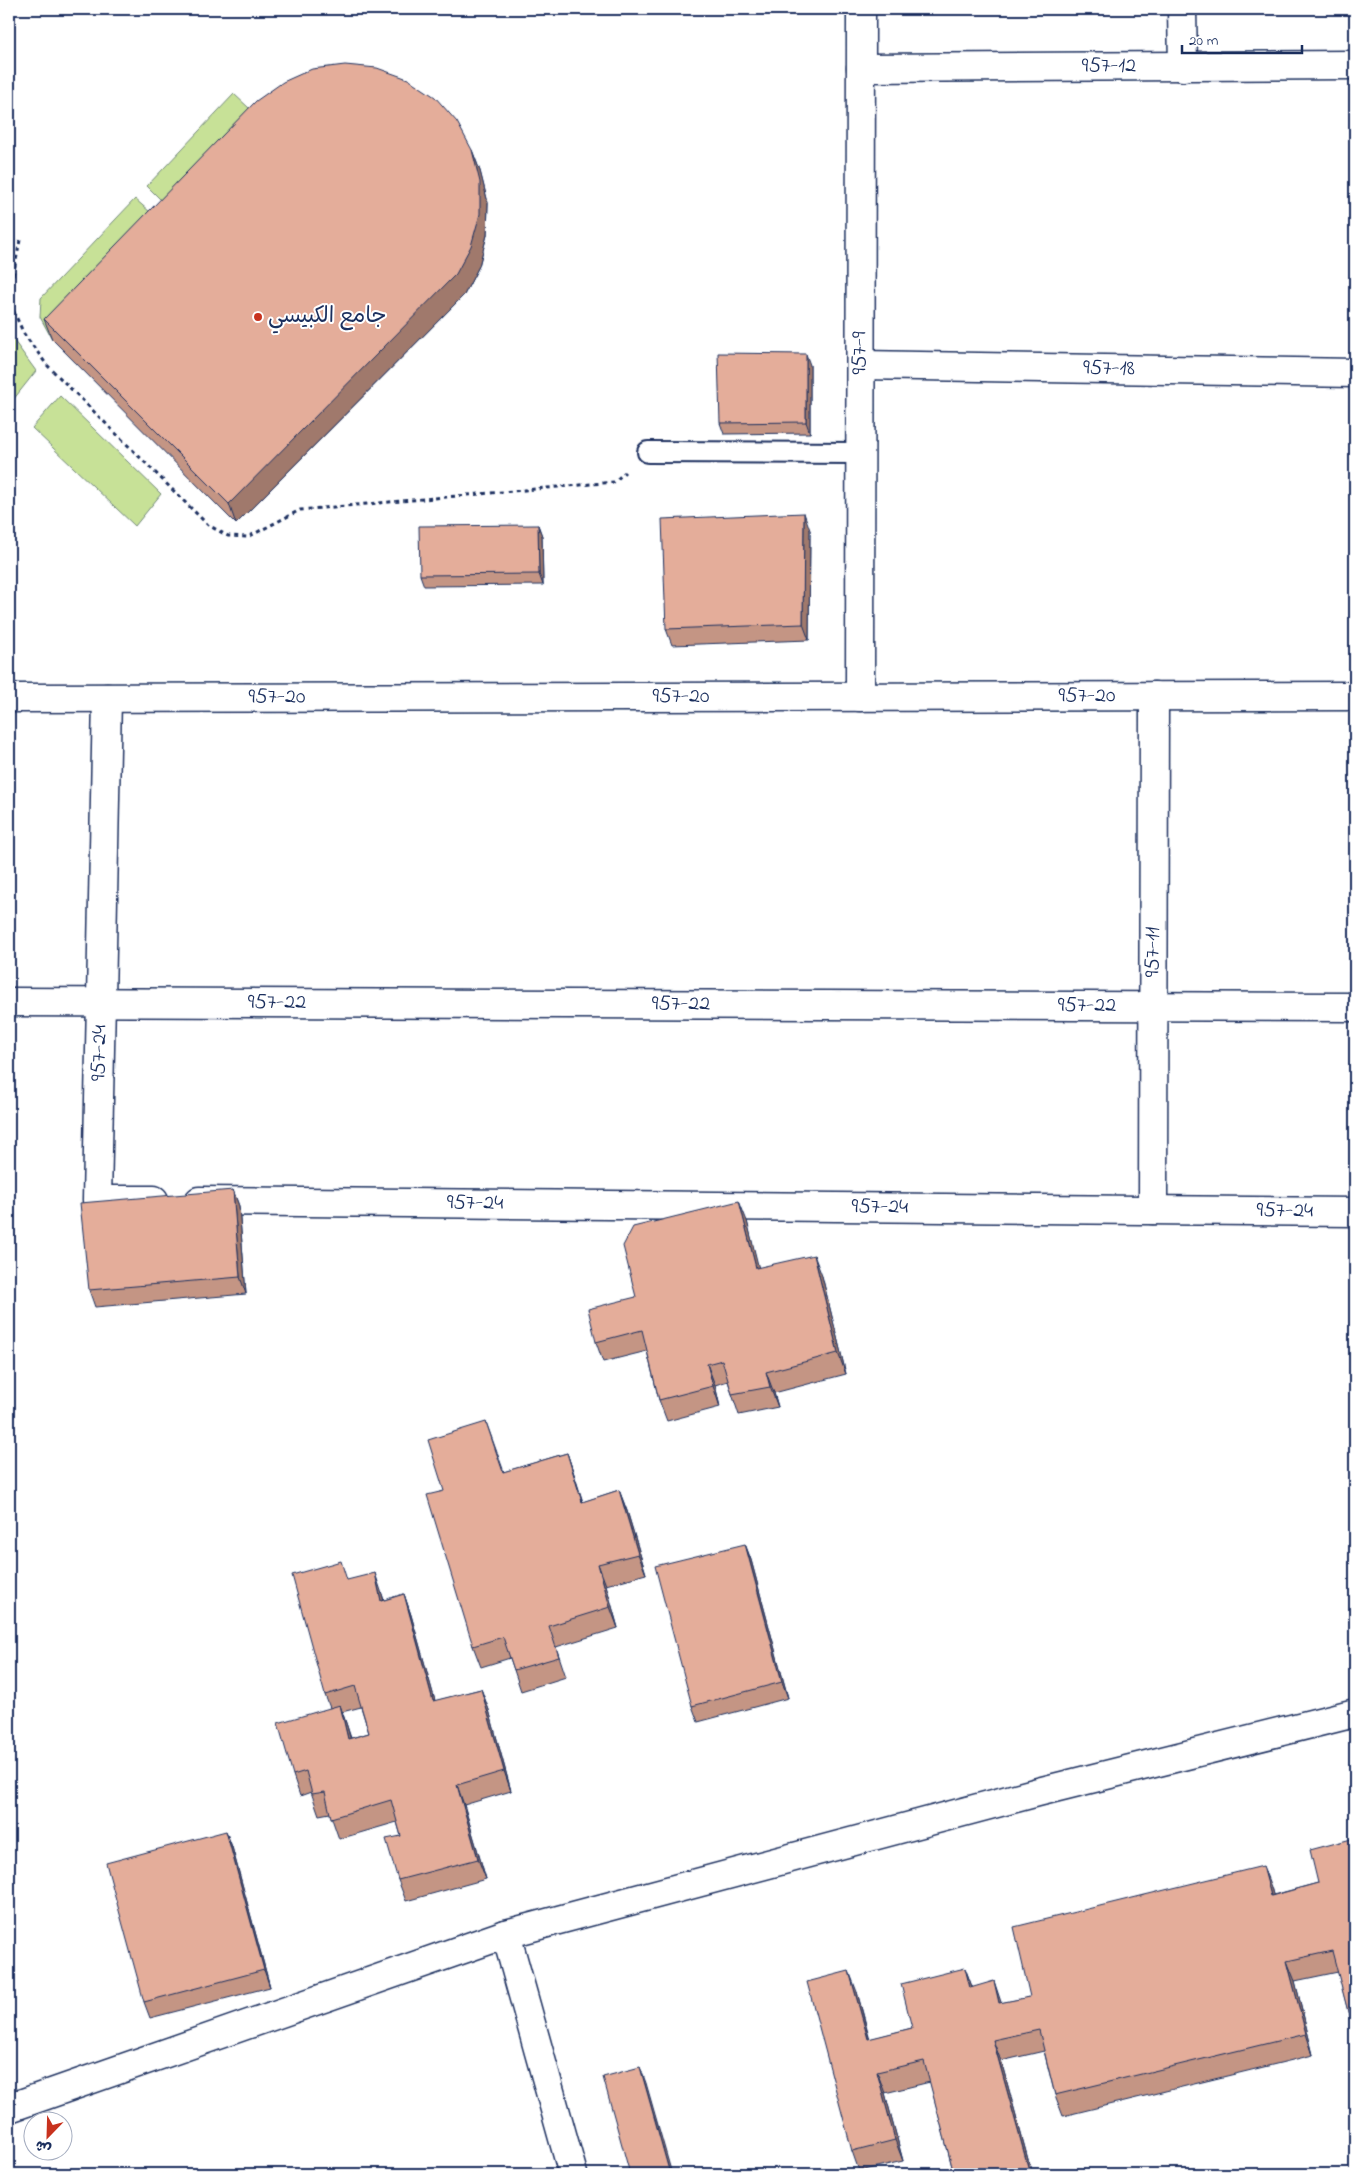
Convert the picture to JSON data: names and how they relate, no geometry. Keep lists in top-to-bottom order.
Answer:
{
  "streets": {
    "street": [
      "957-12",
      "957-9",
      "957-18",
      "957-20",
      "957-11",
      "957-22",
      "957-24"
    ]
  },
  "crossings": [
    ["957-12", "957-9"],
    ["957-9", "957-18"],
    ["957-9", "957-20"],
    ["957-20", "957-11"],
    ["957-20", "957-24"],
    ["957-11", "957-22"],
    ["957-11", "957-24"],
    ["957-22", "957-24"]
  ],
  "places": ["جامع الكبيسي"],
  "scale_bar": "20 m",
  "north": "bottom left"
}
